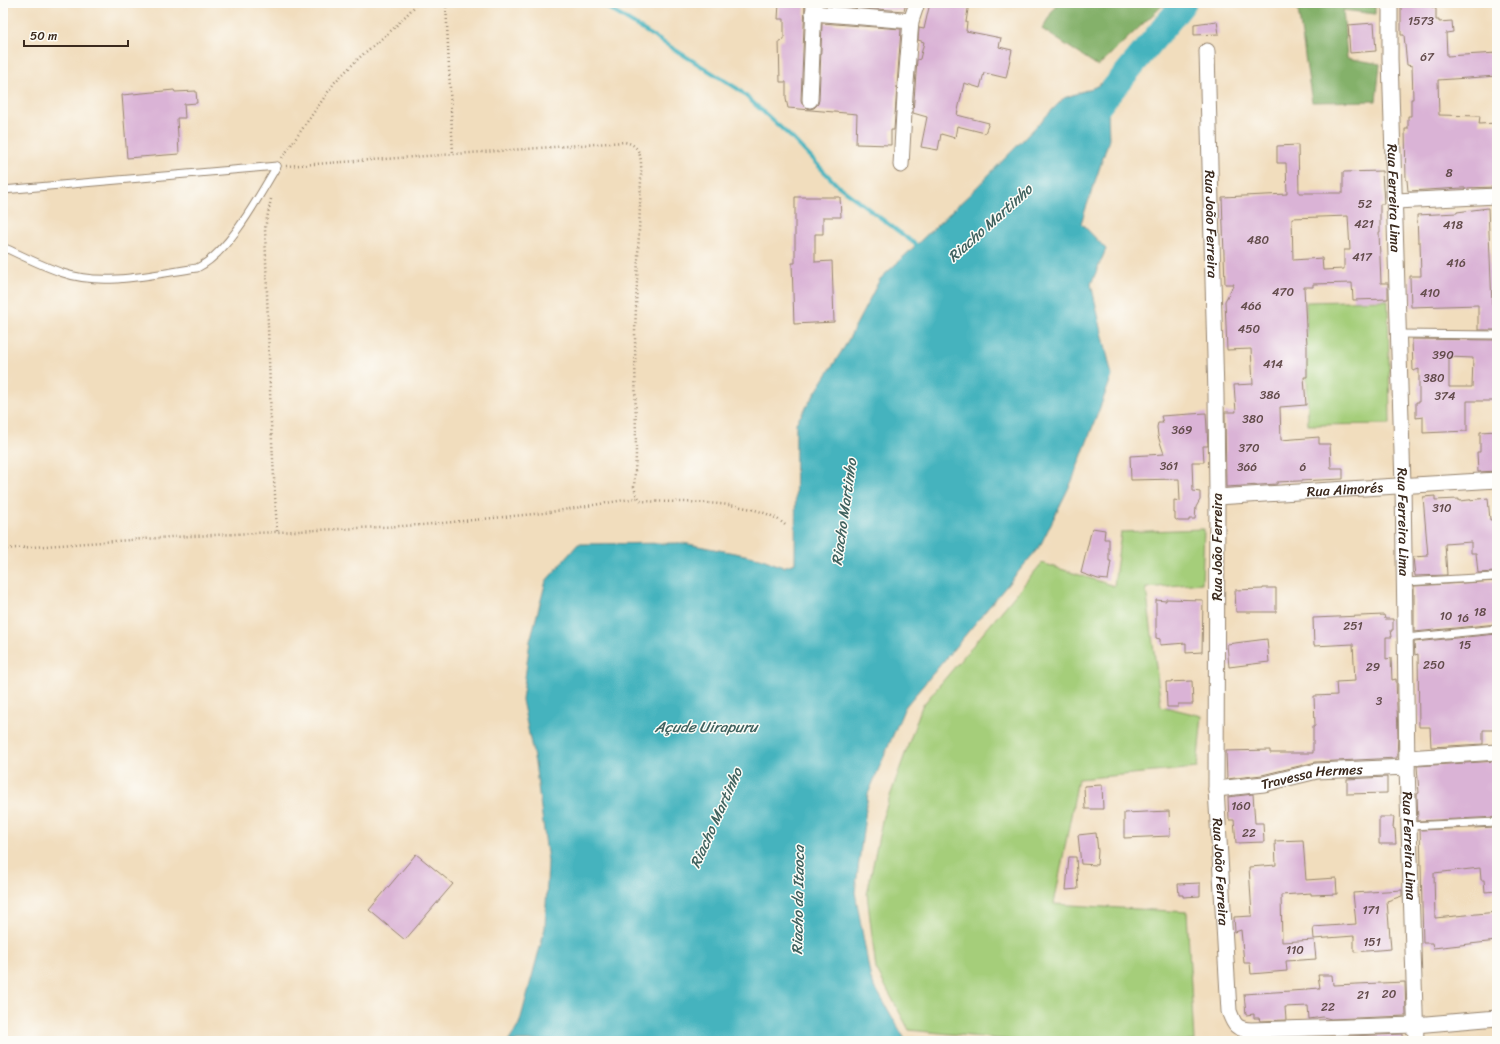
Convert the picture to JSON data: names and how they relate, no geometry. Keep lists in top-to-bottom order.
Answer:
{
  "streets": {
    "street": [
      "Rua Ferreira Lima",
      "Rua João Ferreira",
      "Rua Aimorés",
      "Travessa Hermes"
    ]
  },
  "crossings": [
    ["Rua Ferreira Lima", "Rua João Ferreira"],
    ["Rua Ferreira Lima", "Rua Aimorés"],
    ["Rua Ferreira Lima", "Travessa Hermes"],
    ["Rua João Ferreira", "Rua Aimorés"],
    ["Rua João Ferreira", "Travessa Hermes"]
  ],
  "water": ["Riacho Martinho", "Açude Uirapuru", "Riacho da Itaoca"],
  "house_numbers": [
    "1573",
    "67",
    "8",
    "52",
    "421",
    "418",
    "480",
    "417",
    "416",
    "470",
    "410",
    "466",
    "450",
    "390",
    "414",
    "380",
    "386",
    "374",
    "380",
    "369",
    "370",
    "361",
    "366",
    "6",
    "310",
    "18",
    "10",
    "16",
    "251",
    "15",
    "250",
    "29",
    "3",
    "160",
    "22",
    "171",
    "151",
    "110",
    "20",
    "21",
    "22"
  ],
  "scale_bar": "50 m"
}
